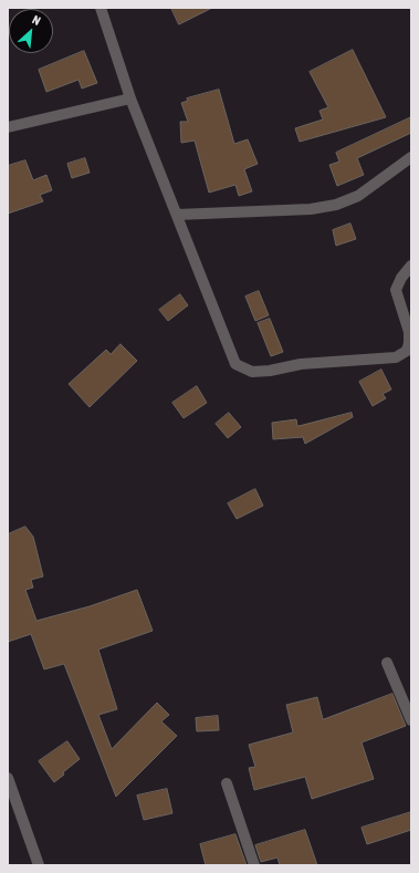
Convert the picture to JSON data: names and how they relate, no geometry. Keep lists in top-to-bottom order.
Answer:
{
  "north": "top right"
}
